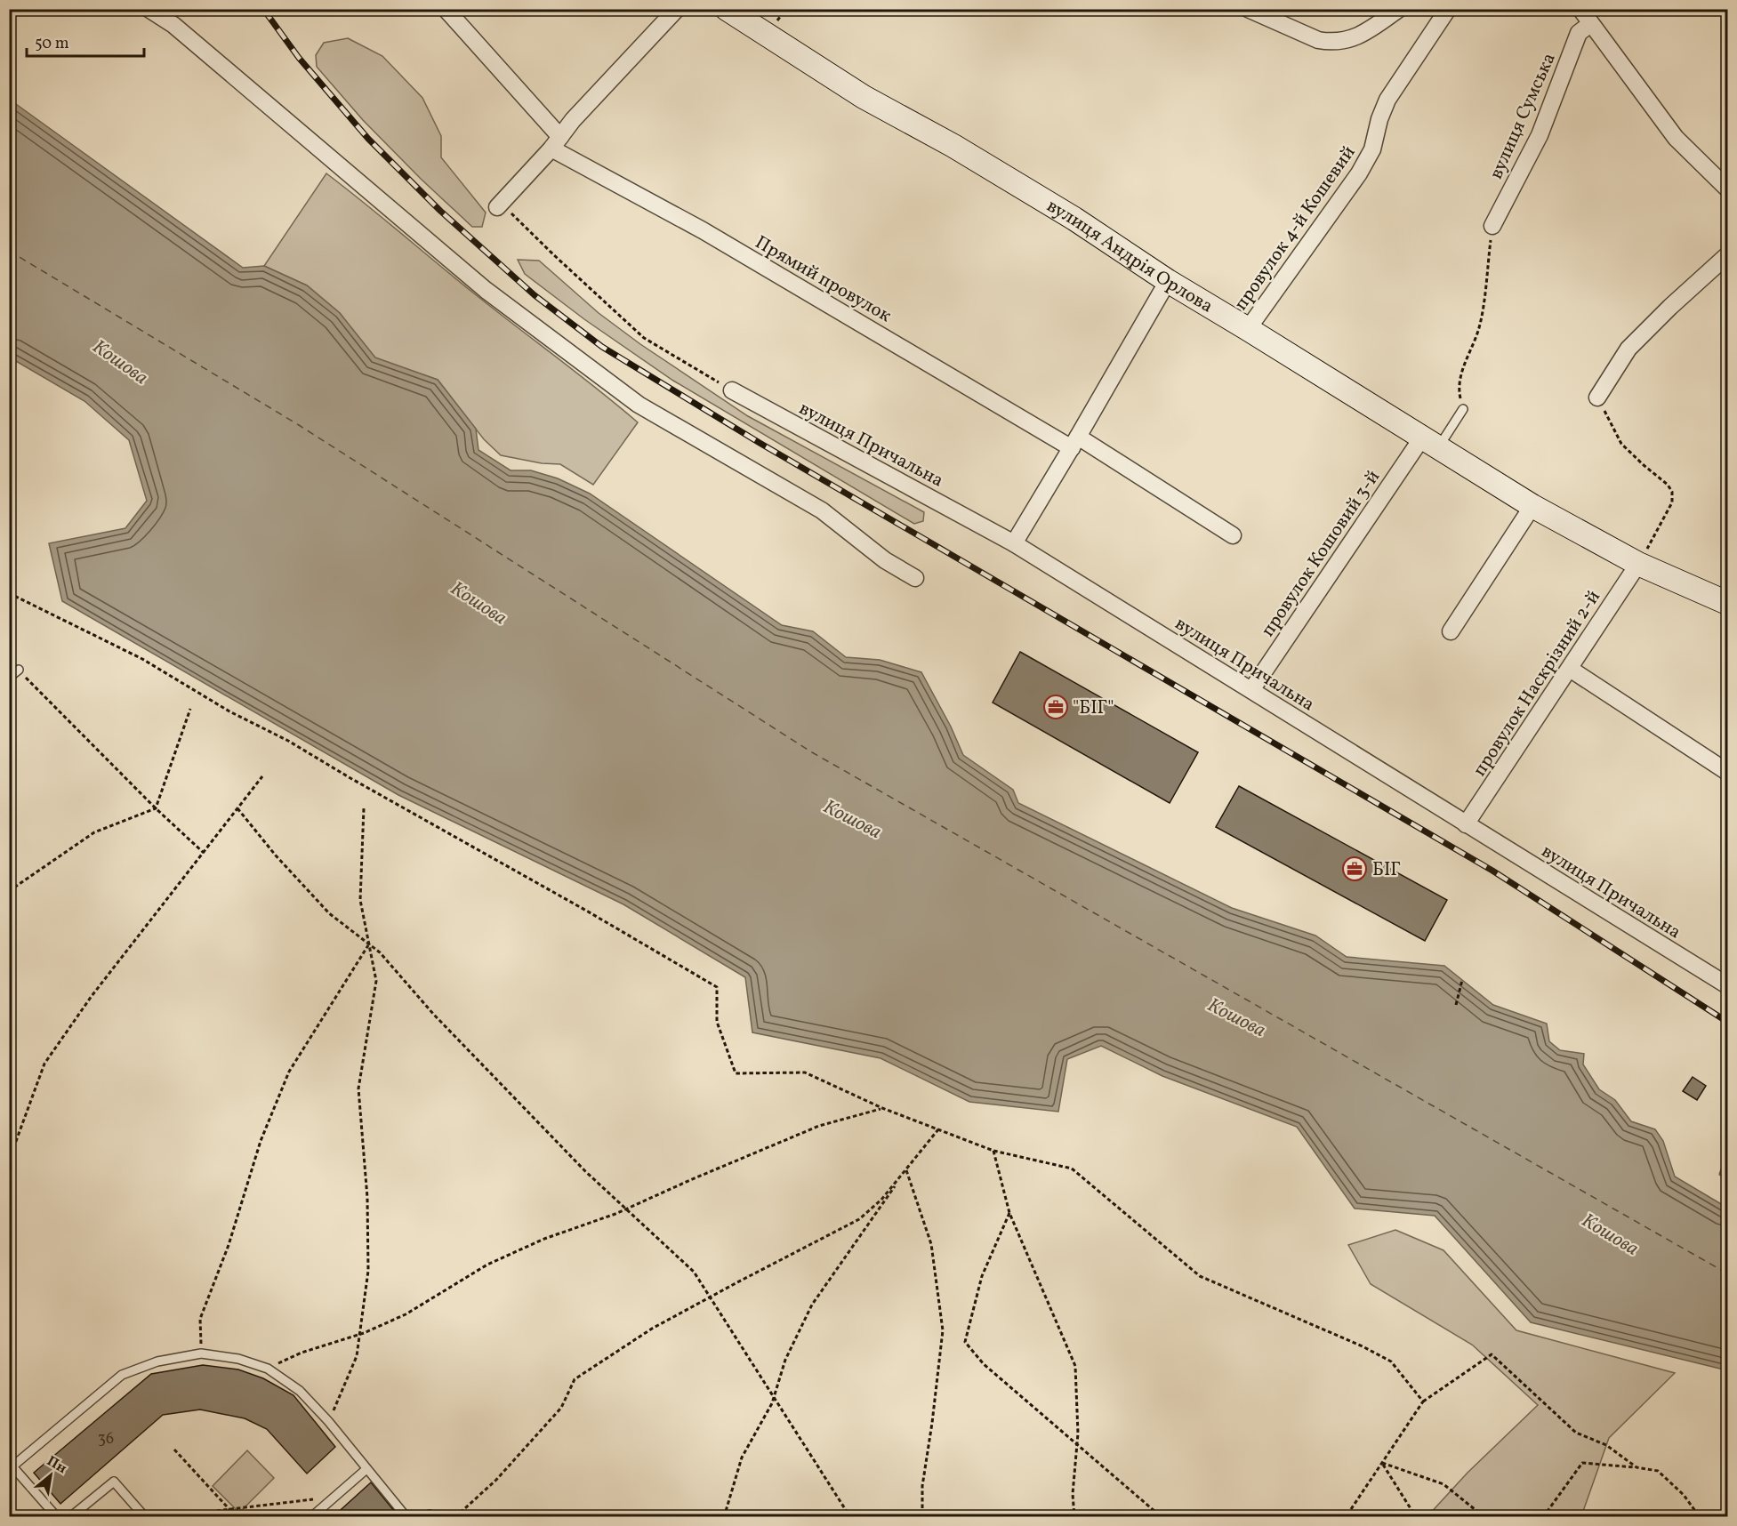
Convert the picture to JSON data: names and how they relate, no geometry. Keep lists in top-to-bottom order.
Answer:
{
  "streets": {
    "street": [
      "вулиця Сумська",
      "провулок 4-й Кошевий",
      "вулиця Андрія Орлова",
      "Прямий провулок",
      "вулиця Причальна",
      "провулок Кошовий 3-й",
      "провулок Наскрізний 2-й"
    ]
  },
  "crossings": [
    ["провулок 4-й Кошевий", "вулиця Андрія Орлова"],
    ["вулиця Андрія Орлова", "провулок Кошовий 3-й"],
    ["вулиця Андрія Орлова", "провулок Наскрізний 2-й"],
    ["вулиця Причальна", "провулок Кошовий 3-й"],
    ["вулиця Причальна", "провулок Наскрізний 2-й"]
  ],
  "water": ["Кошова"],
  "places": {
    "office": ["\"БІГ\"", "БІГ"]
  },
  "house_numbers": ["36"],
  "scale_bar": "50 m",
  "north": "top right"
}
